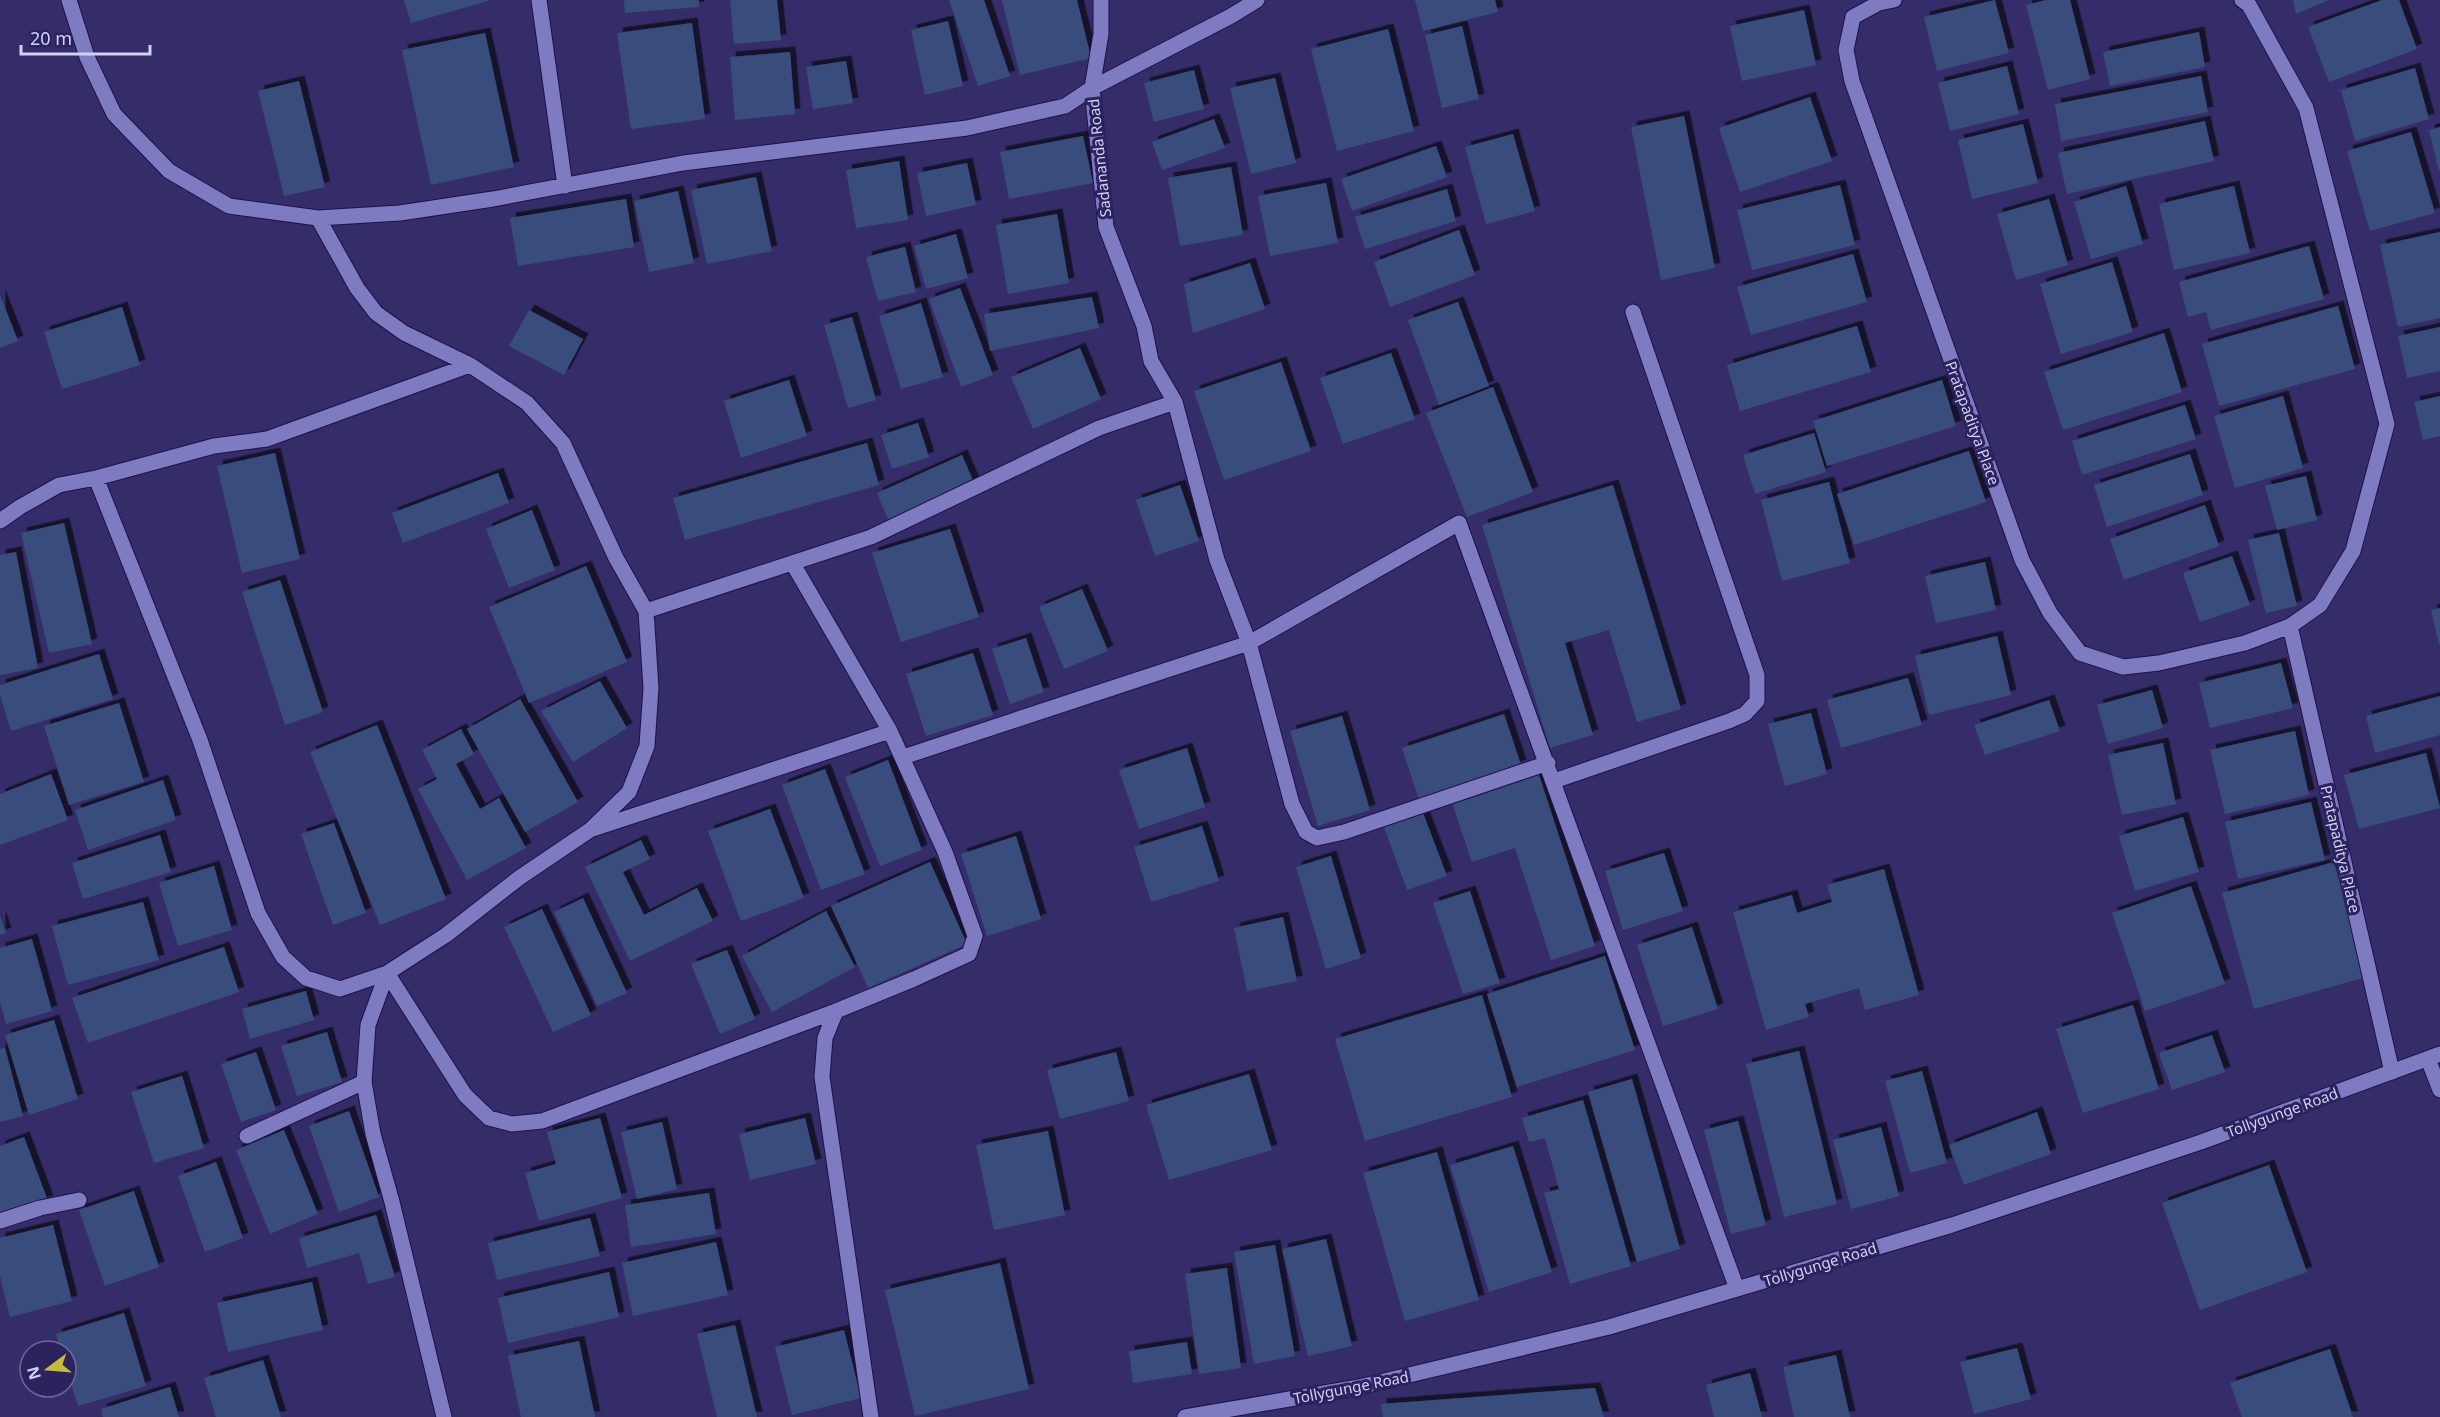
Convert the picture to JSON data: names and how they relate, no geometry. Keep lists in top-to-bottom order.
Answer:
{
  "streets": {
    "street": ["Sadananda Road", "Pratapaditya Place", "Tollygunge Road"]
  },
  "crossings": [
    ["Pratapaditya Place", "Tollygunge Road"]
  ],
  "scale_bar": "20 m",
  "north": "left"
}
